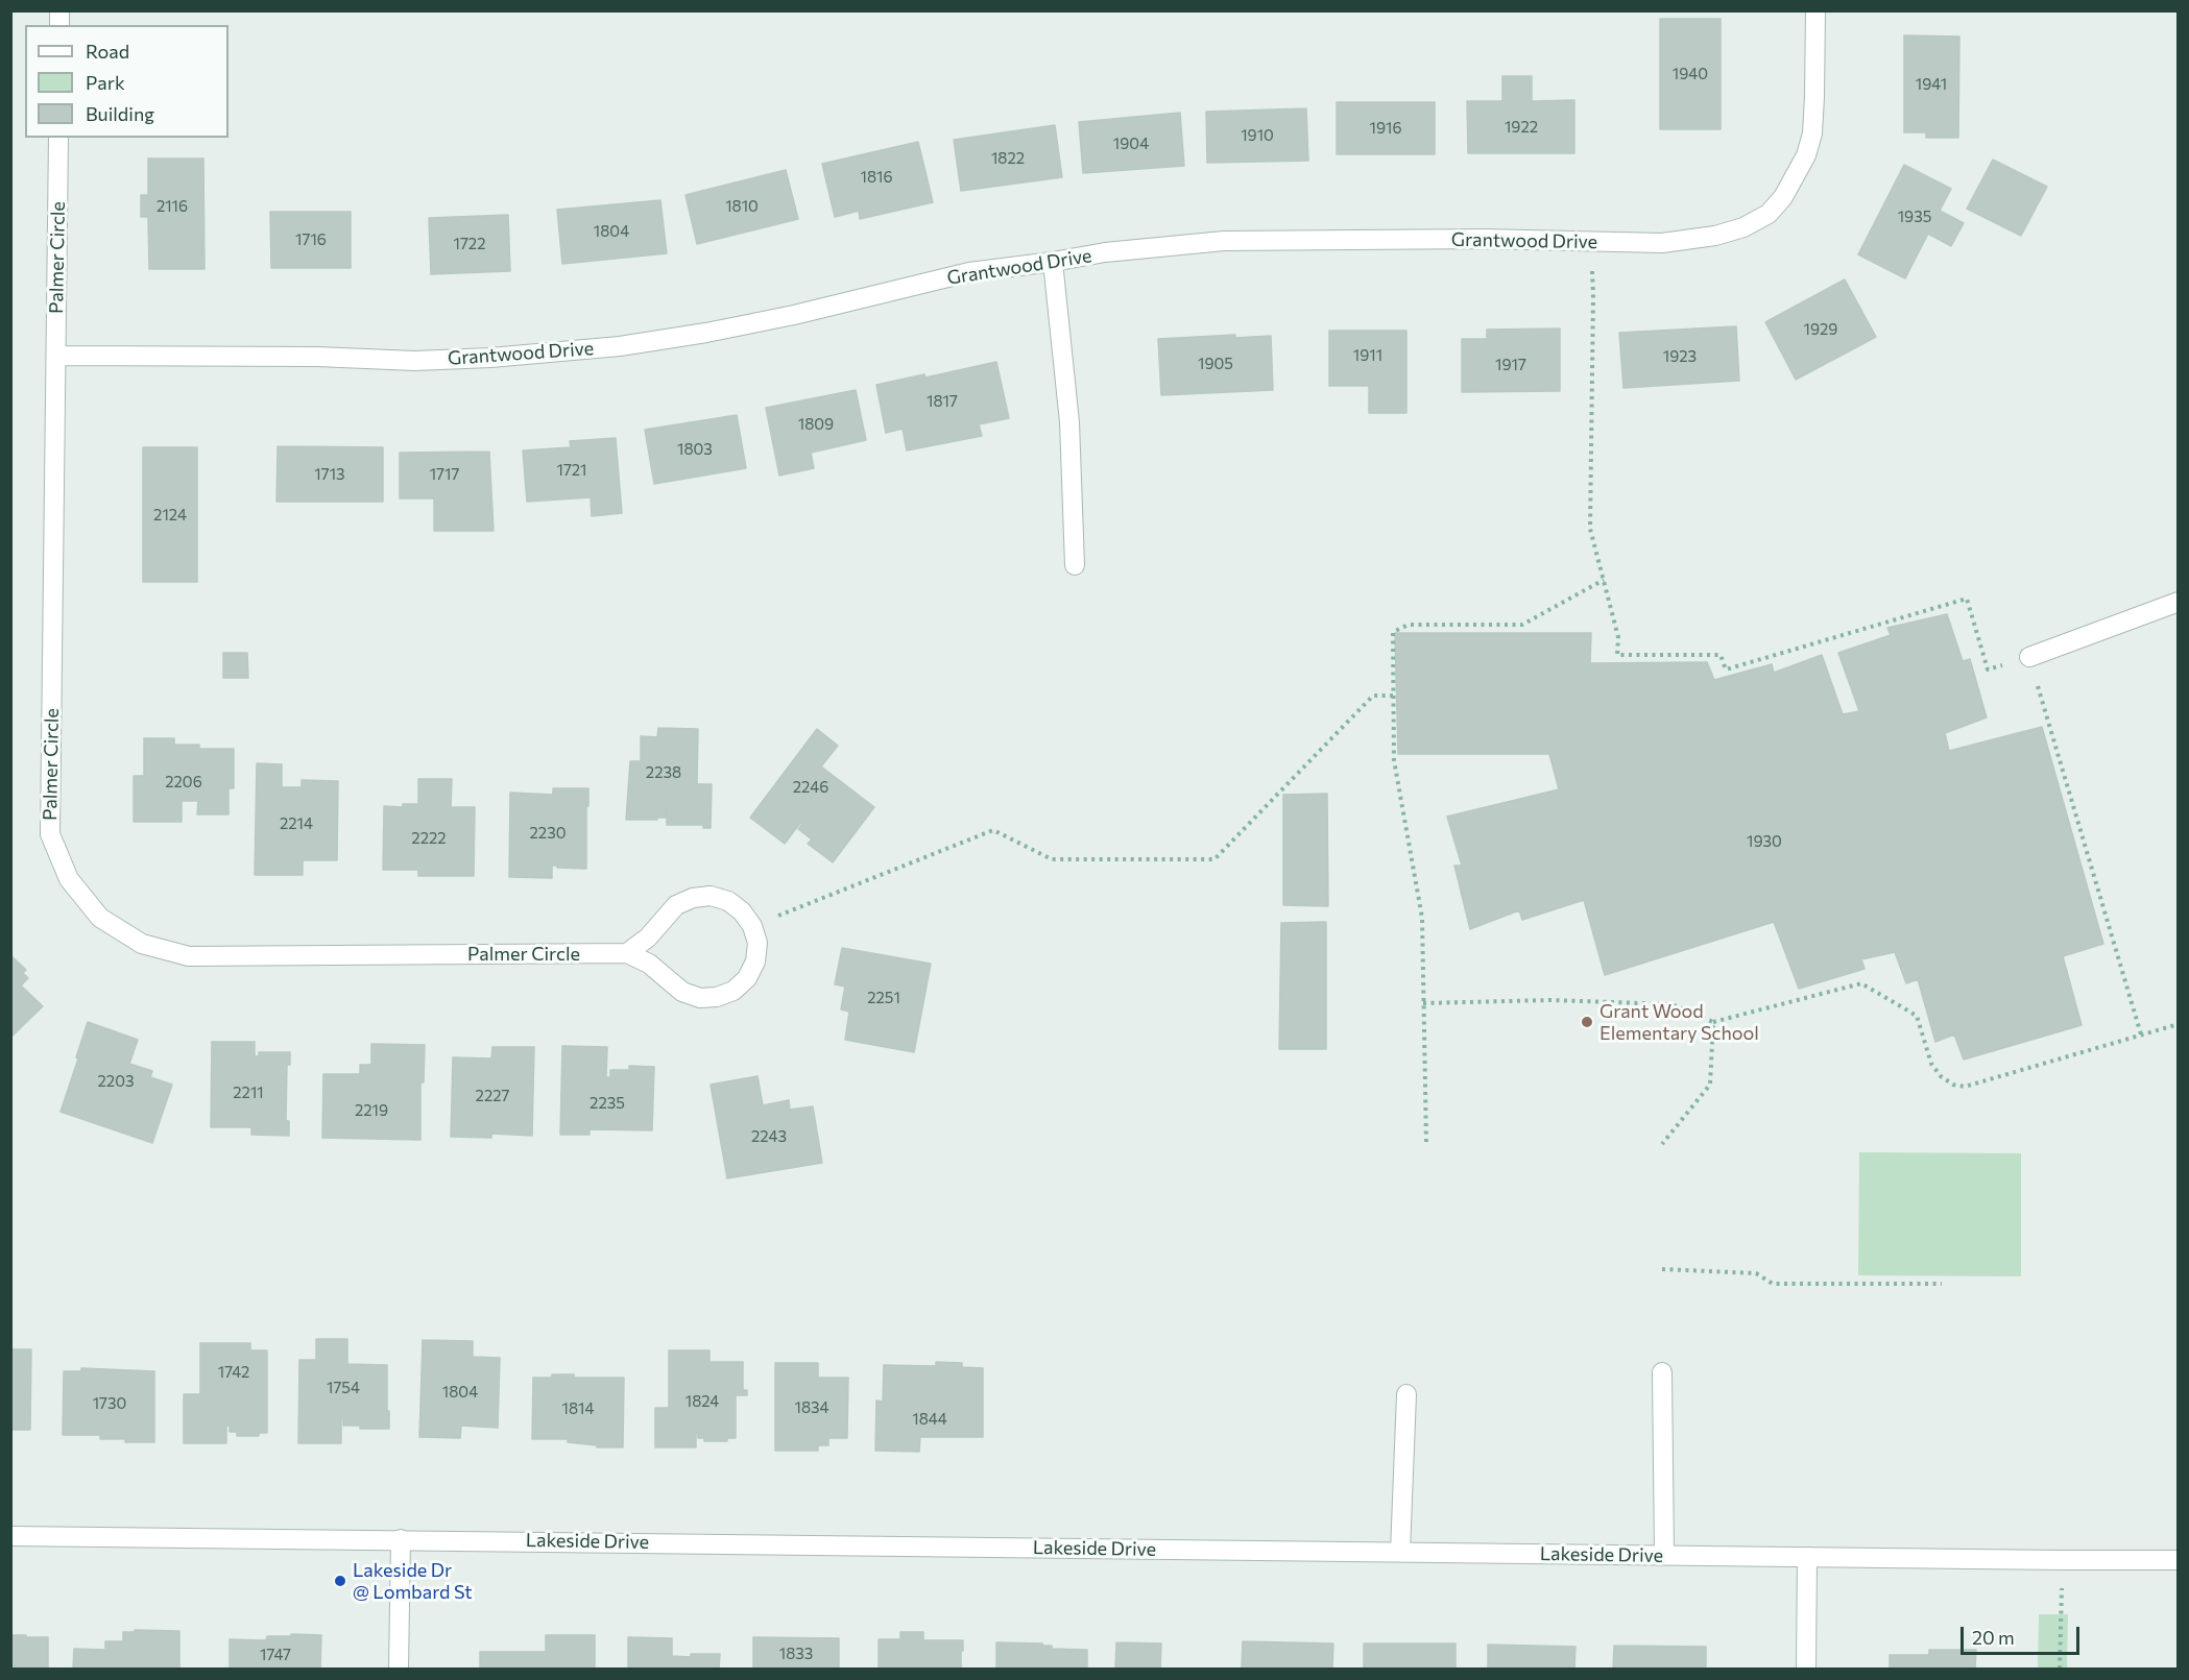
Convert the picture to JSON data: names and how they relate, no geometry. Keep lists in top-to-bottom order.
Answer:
{
  "streets": {
    "street": ["Grantwood Drive", "Palmer Circle", "Lakeside Drive"]
  },
  "crossings": [
    ["Grantwood Drive", "Palmer Circle"]
  ],
  "places": ["Grant Wood Elementary School", "Lakeside Dr @ Lombard St"],
  "house_numbers": [
    "1940",
    "1941",
    "1922",
    "1916",
    "1910",
    "1904",
    "1822",
    "1816",
    "2116",
    "1810",
    "1935",
    "1804",
    "1716",
    "1722",
    "1929",
    "1911",
    "1923",
    "1905",
    "1917",
    "1817",
    "1809",
    "1803",
    "1721",
    "1713",
    "1717",
    "2124",
    "2238",
    "2206",
    "2246",
    "2214",
    "2230",
    "2222",
    "1930",
    "2251",
    "2203",
    "2211",
    "2227",
    "2235",
    "2219",
    "2243",
    "1742",
    "1754",
    "1804",
    "1824",
    "1730",
    "1834",
    "1814",
    "1844",
    "1833",
    "1747"
  ],
  "legend": ["Road", "Park", "Building"],
  "scale_bar": "20 m"
}
